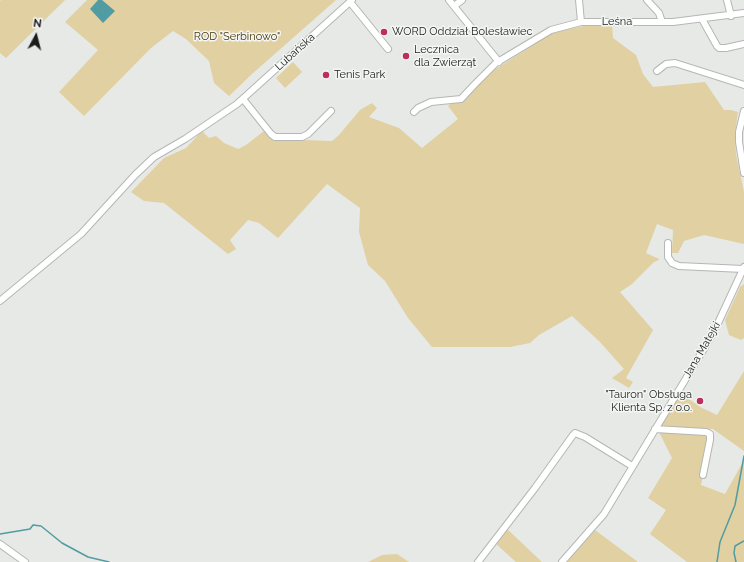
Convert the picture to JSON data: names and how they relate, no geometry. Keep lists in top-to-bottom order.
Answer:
{
  "streets": {
    "street": ["Leśna", "Lubańska", "Jana Matejki"]
  },
  "parks": ["ROD \"Serbinowo\""],
  "places": [
    "WORD Oddział Bolesławiec",
    "Lecznica dla Zwierząt",
    "Tenis Park",
    "\"Tauron\" Obsługa Klienta Sp. z o.o."
  ],
  "north": "top"
}
